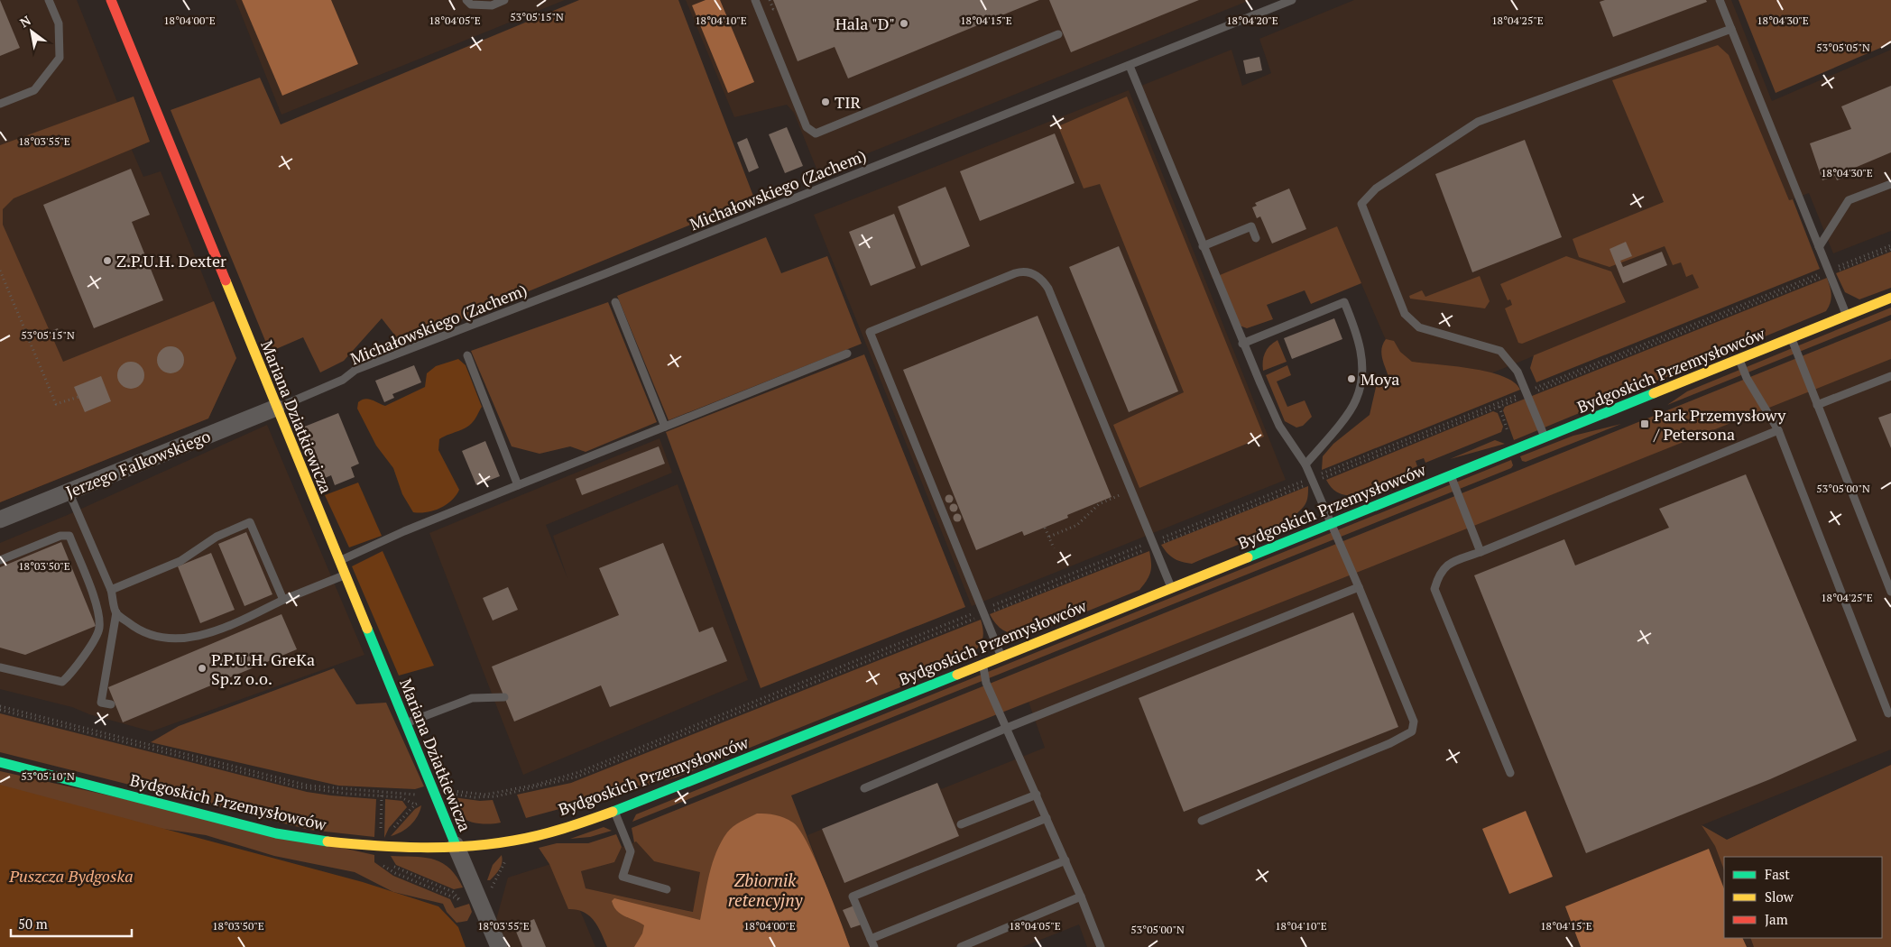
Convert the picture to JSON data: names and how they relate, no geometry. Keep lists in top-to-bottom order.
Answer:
{
  "streets": {
    "street": ["Bydgoskich Przemysłowców", "Mariana Dziatkiewicza", "Jerzego Falkowskiego"],
    "lane": ["Michałowskiego (Zachem)"]
  },
  "crossings": [
    ["Michałowskiego (Zachem)", "Mariana Dziatkiewicza"],
    ["Michałowskiego (Zachem)", "Jerzego Falkowskiego"],
    ["Bydgoskich Przemysłowców", "Mariana Dziatkiewicza"],
    ["Mariana Dziatkiewicza", "Jerzego Falkowskiego"]
  ],
  "water": ["Zbiornik retencyjny"],
  "parks": ["Puszcza Bydgoska"],
  "places": {
    "other": [
      "Hala \"D\"",
      "TIR",
      "Z.P.U.H. Dexter",
      "Moya",
      "P.P.U.H. GreKa Sp.z o.o."
    ],
    "transit": ["Park Przemysłowy / Petersona"]
  },
  "legend": ["Fast", "Slow", "Jam"],
  "scale_bar": "50 m",
  "north": "top left",
  "coordinates": [
    "53°05'15\"N",
    "18°04'30\"E",
    "18°04'25\"E",
    "18°04'00\"E",
    "18°04'05\"E",
    "18°04'10\"E",
    "18°04'15\"E",
    "18°04'20\"E",
    "53°05'05\"N",
    "18°03'55\"E",
    "53°05'00\"N",
    "18°03'50\"E",
    "53°05'10\"N"
  ]
}
